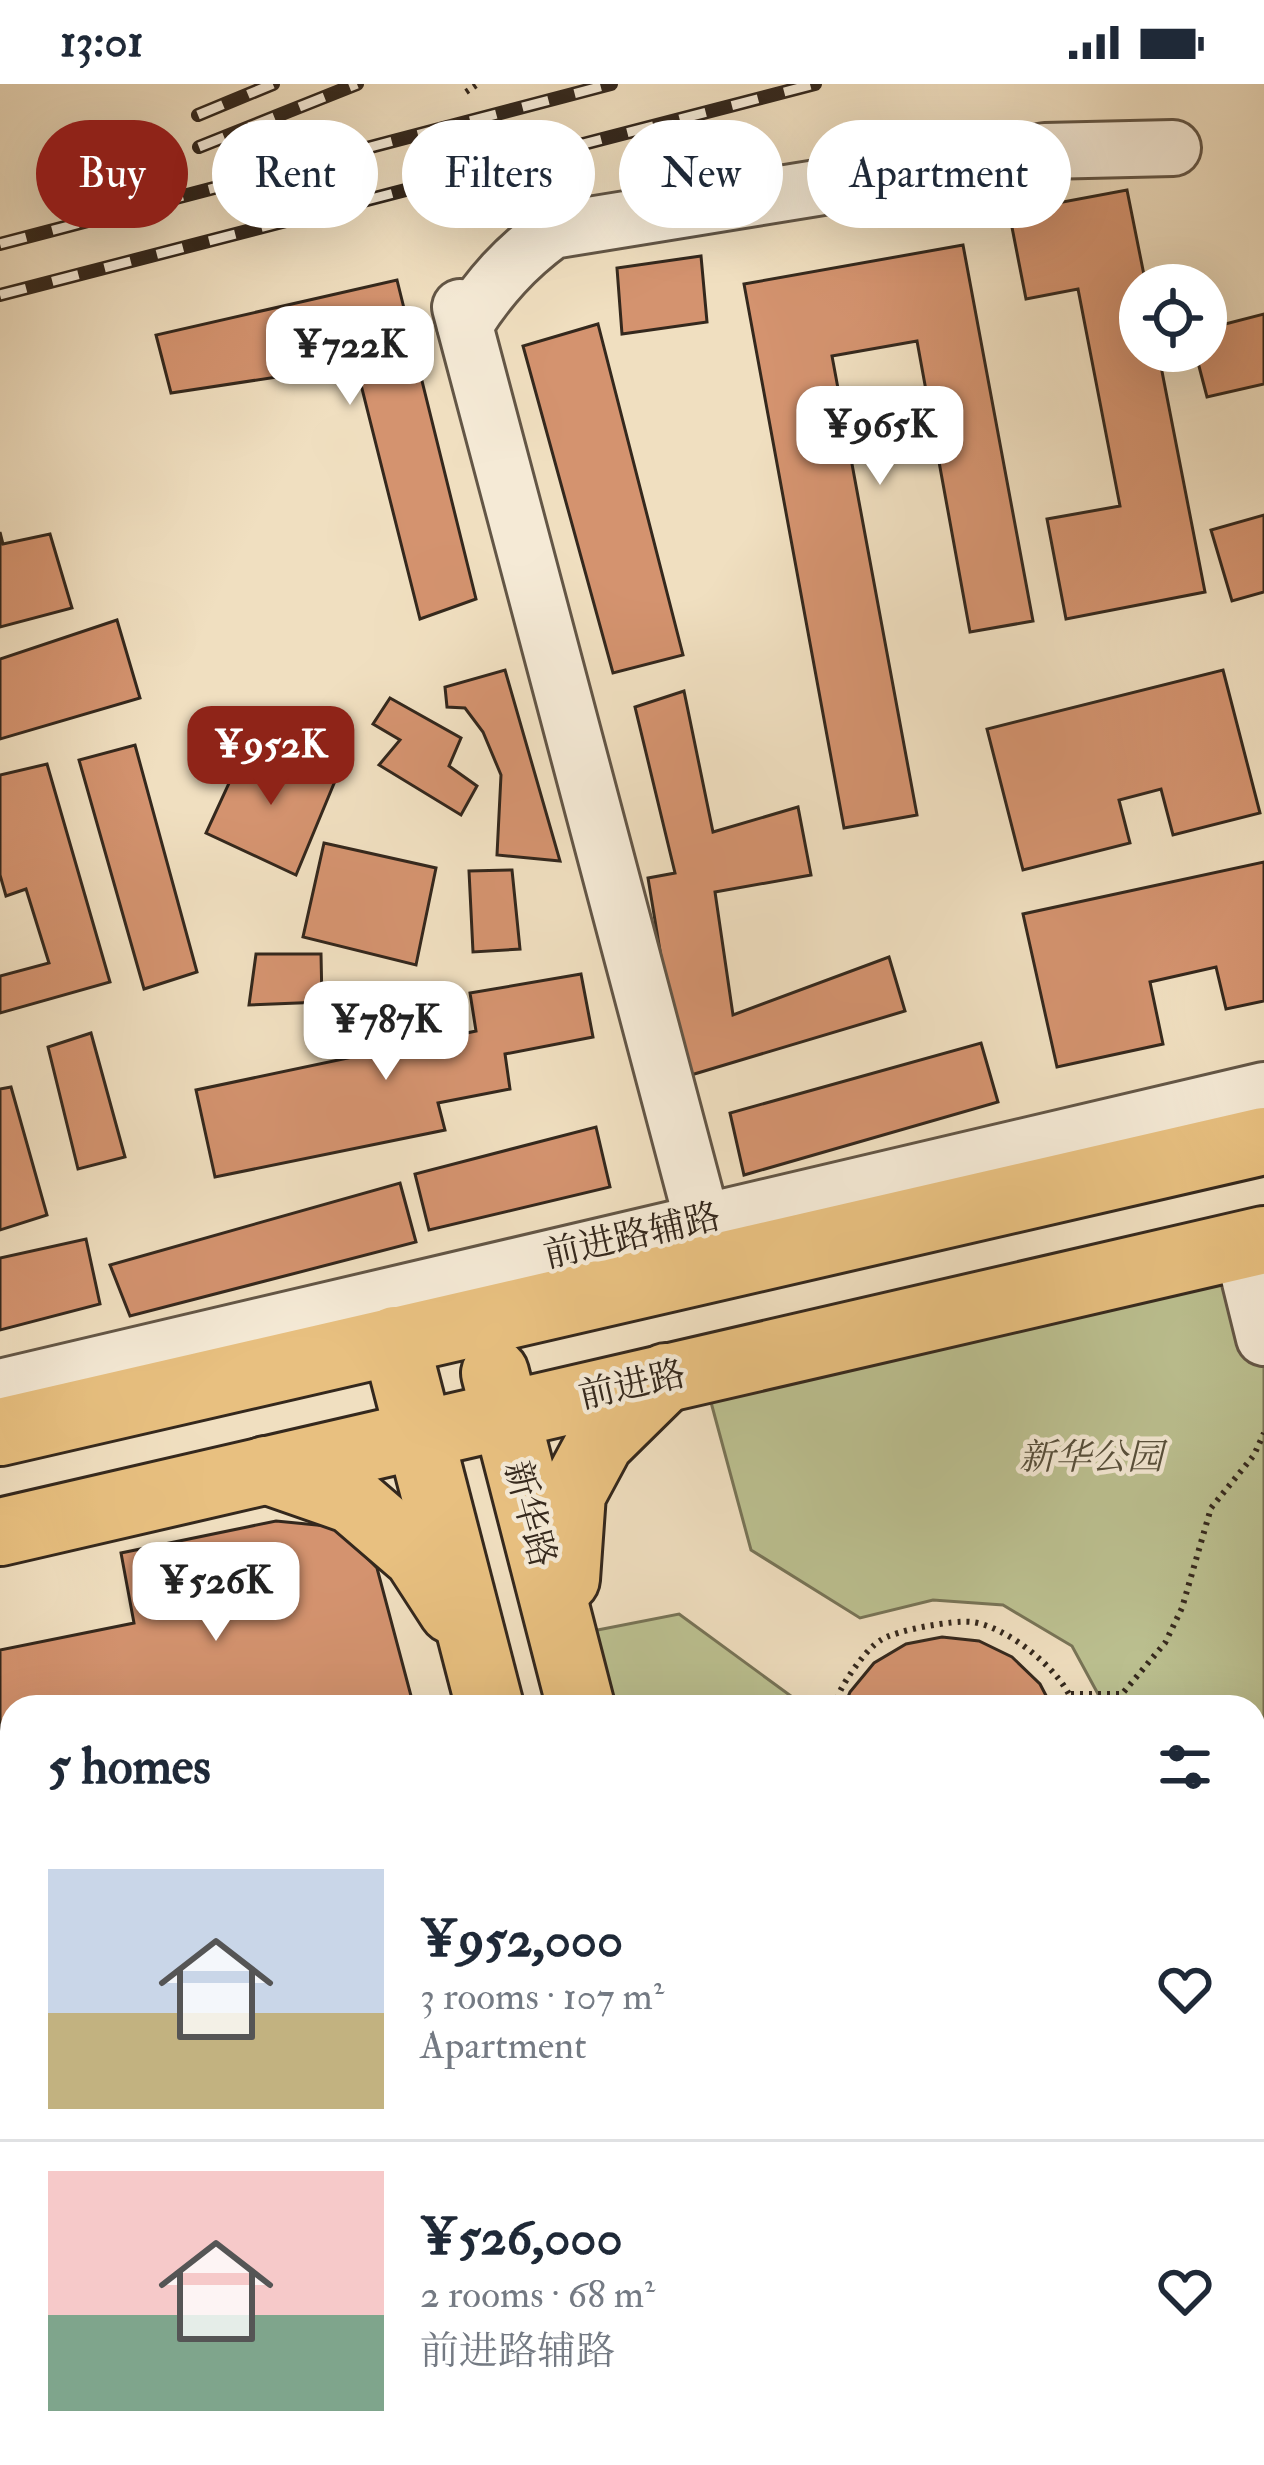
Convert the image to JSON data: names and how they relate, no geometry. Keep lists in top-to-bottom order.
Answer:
{
  "streets": {
    "main road": ["前进路", "新华路"],
    "street": ["前进路辅路"]
  },
  "crossings": [
    ["前进路", "新华路"]
  ],
  "parks": ["新华公园"],
  "page": {
    "status": "13:01",
    "chip": [
      "Buy",
      "Rent",
      "Filters",
      "New",
      "Apartment"
    ],
    "price": [
      "¥722K",
      "¥965K",
      "¥952K",
      "¥787K",
      "¥526K"
    ],
    "heading": "5 homes",
    "list": [
      {
        "name": "¥952,000",
        "note": "3 rooms · 107 m² · Apartment"
      },
      {
        "name": "¥526,000",
        "note": "2 rooms · 68 m² · 前进路辅路"
      }
    ]
  }
}
